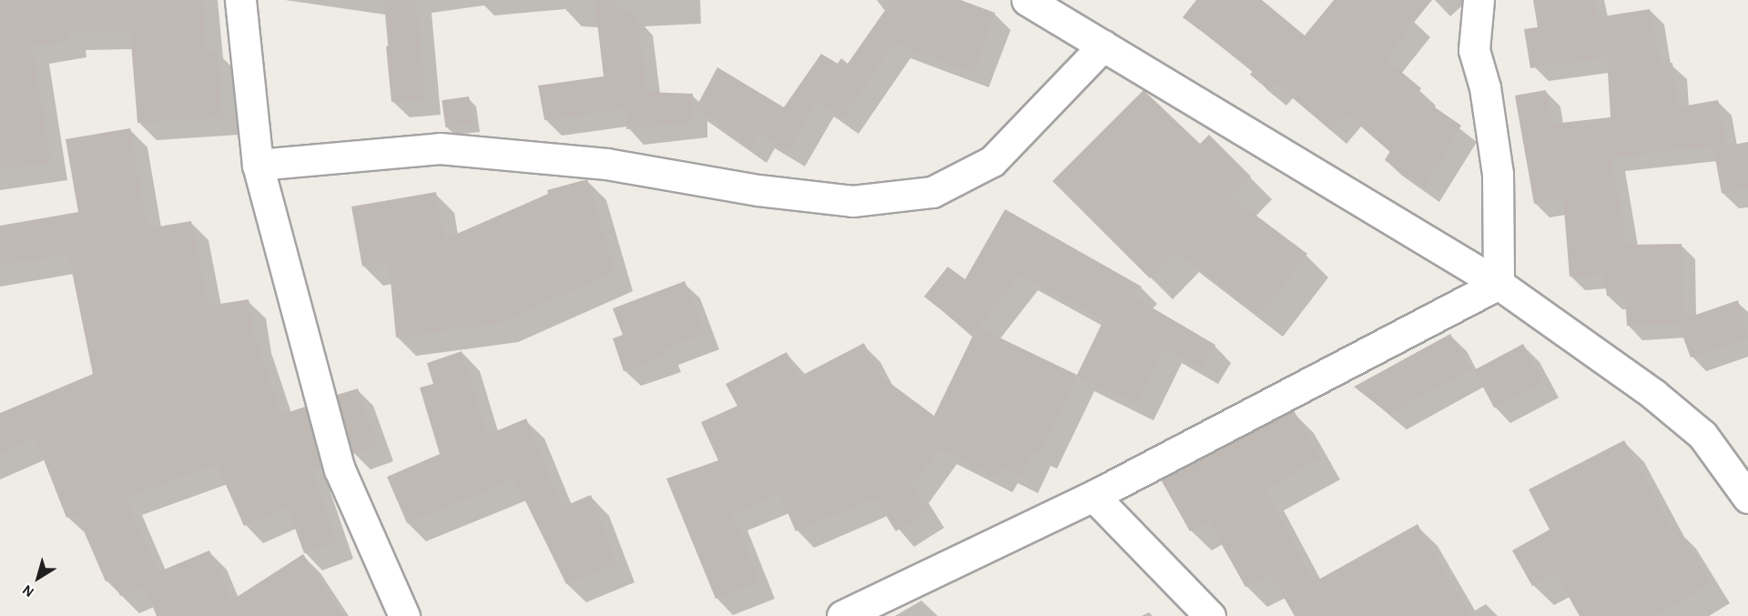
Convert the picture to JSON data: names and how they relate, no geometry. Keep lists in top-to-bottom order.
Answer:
{
  "north": "bottom left"
}
